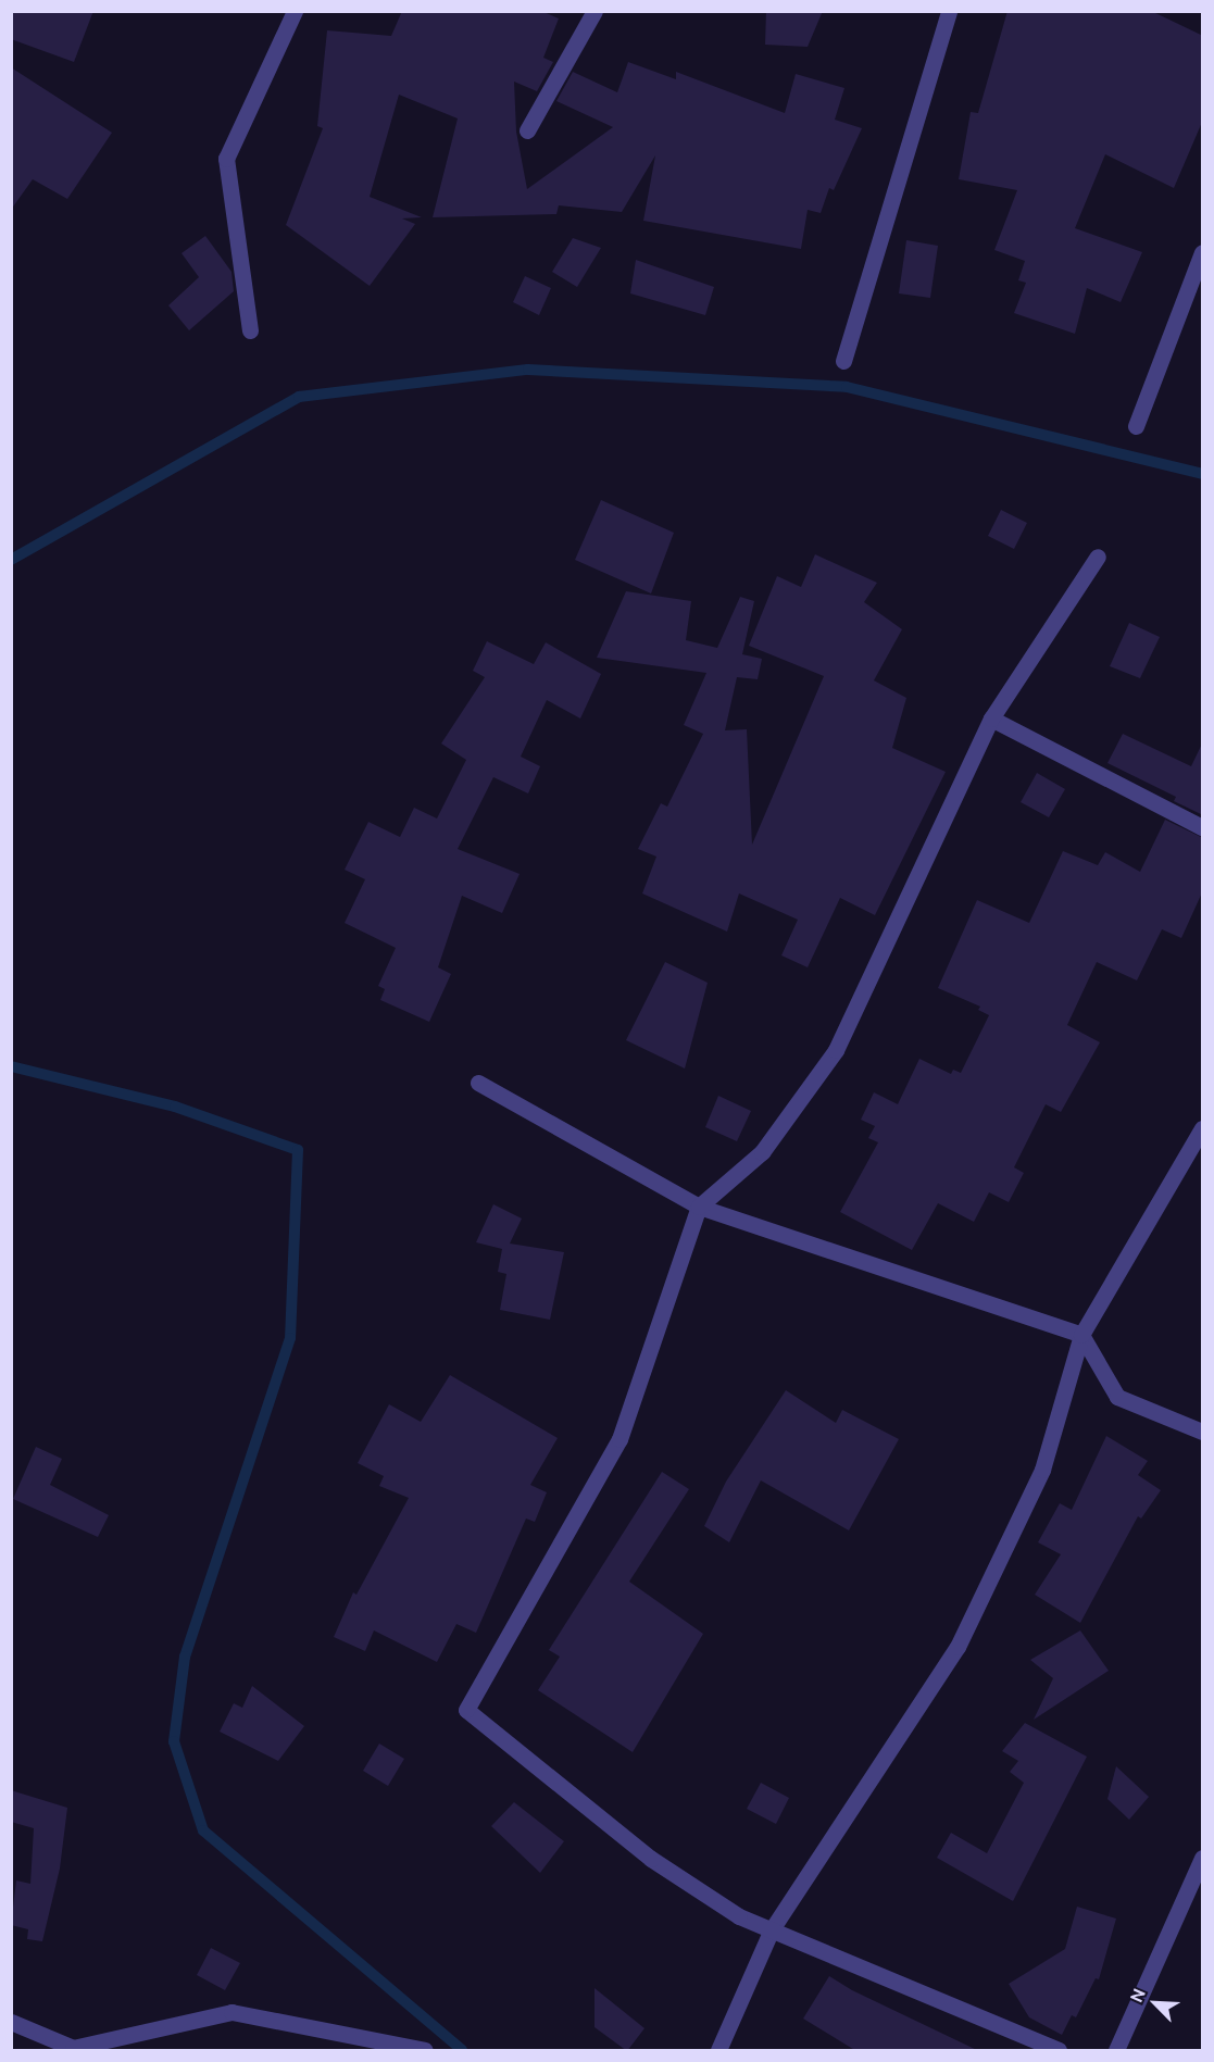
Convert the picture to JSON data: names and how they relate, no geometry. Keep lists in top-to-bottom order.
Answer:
{
  "north": "top left"
}
